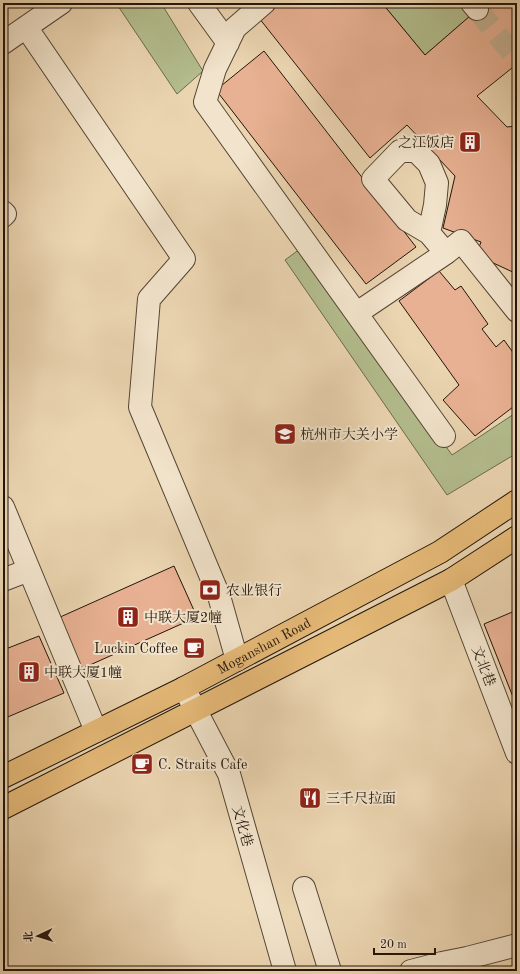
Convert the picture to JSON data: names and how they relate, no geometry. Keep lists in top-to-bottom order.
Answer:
{
  "streets": {
    "main road": ["Moganshan Road"],
    "street": ["文北巷", "文化巷"]
  },
  "crossings": [
    ["Moganshan Road", "文北巷"],
    ["Moganshan Road", "文化巷"]
  ],
  "places": {
    "building": ["之江饭店", "中联大厦2幢", "中联大厦1幢"],
    "school or university": ["杭州市大关小学"],
    "bank": ["农业银行"],
    "cafe": ["Luckin Coffee", "C. Straits Cafe"],
    "restaurant": ["三千尺拉面"]
  },
  "scale_bar": "20 m",
  "north": "left"
}
